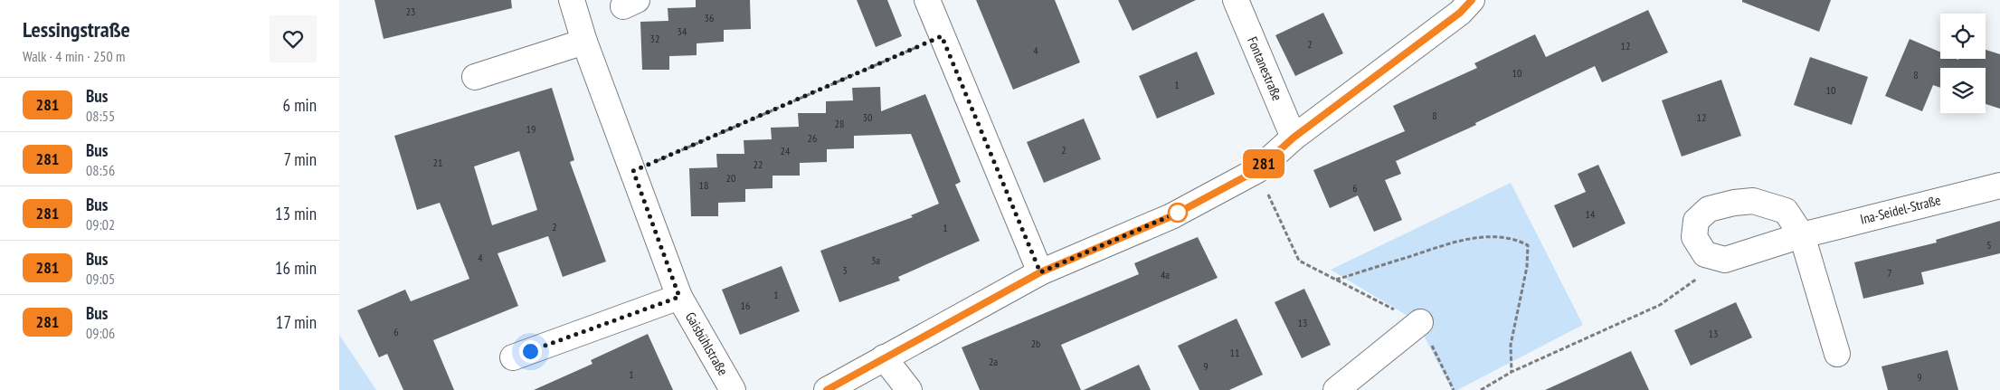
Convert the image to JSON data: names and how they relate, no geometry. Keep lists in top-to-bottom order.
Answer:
{
  "streets": {
    "street": ["Fontanestraße", "Ina-Seidel-Straße", "Gaisbühlstraße"]
  },
  "lines": ["bus line 281"],
  "house_numbers": [
    "23",
    "36",
    "34",
    "32",
    "2",
    "12",
    "4",
    "10",
    "8",
    "1",
    "10",
    "8",
    "30",
    "12",
    "28",
    "19",
    "26",
    "2",
    "24",
    "21",
    "22",
    "20",
    "18",
    "6",
    "14",
    "2",
    "1",
    "5",
    "4",
    "3a",
    "3",
    "7",
    "4a",
    "1",
    "16",
    "13",
    "6",
    "13",
    "2b",
    "11",
    "2a",
    "9",
    "1",
    "9"
  ],
  "page": {
    "heading": ["Lessingstraße", "Walk · 4 min · 250 m"],
    "on_map": "281",
    "list": [
      {
        "mark": "281",
        "name": "Bus",
        "note": "08:55",
        "value": "6 min"
      },
      {
        "mark": "281",
        "name": "Bus",
        "note": "08:56",
        "value": "7 min"
      },
      {
        "mark": "281",
        "name": "Bus",
        "note": "09:02",
        "value": "13 min"
      },
      {
        "mark": "281",
        "name": "Bus",
        "note": "09:05",
        "value": "16 min"
      },
      {
        "mark": "281",
        "name": "Bus",
        "note": "09:06",
        "value": "17 min"
      }
    ]
  }
}
